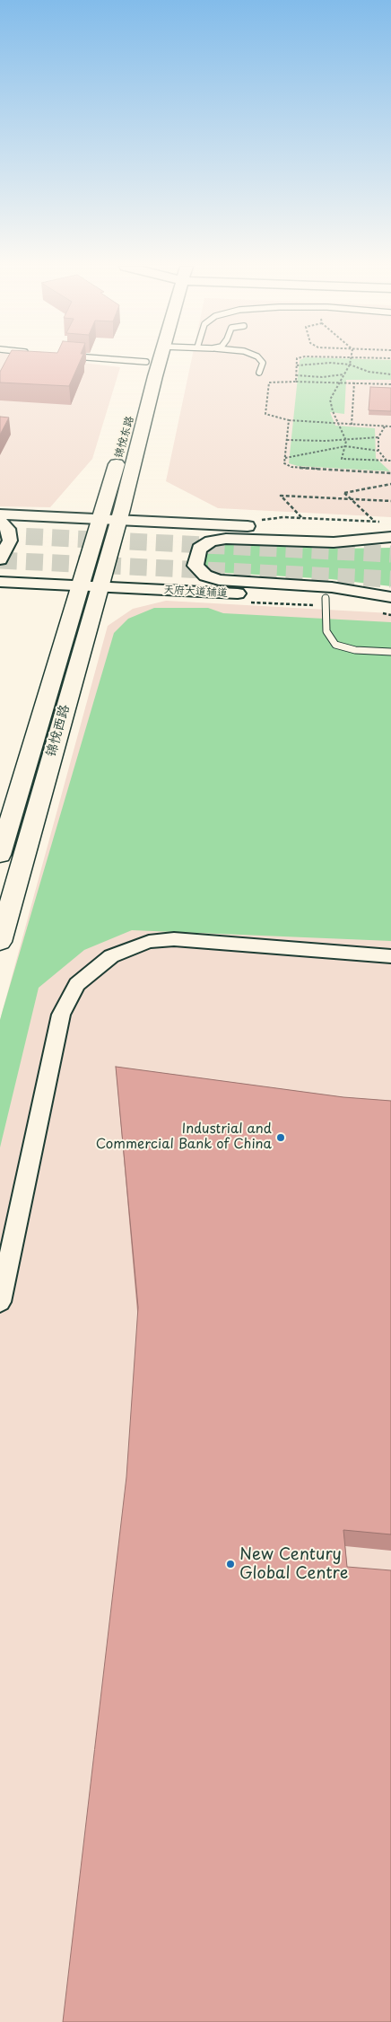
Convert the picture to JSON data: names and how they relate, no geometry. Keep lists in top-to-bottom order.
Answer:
{
  "streets": {
    "main road": ["锦悦东路", "锦悦西路"],
    "street": ["天府大道辅道"]
  },
  "crossings": [
    ["锦悦东路", "锦悦西路"],
    ["天府大道辅道", "锦悦西路"]
  ],
  "places": ["Industrial and Commercial Bank of China", "New Century Global Centre"]
}
